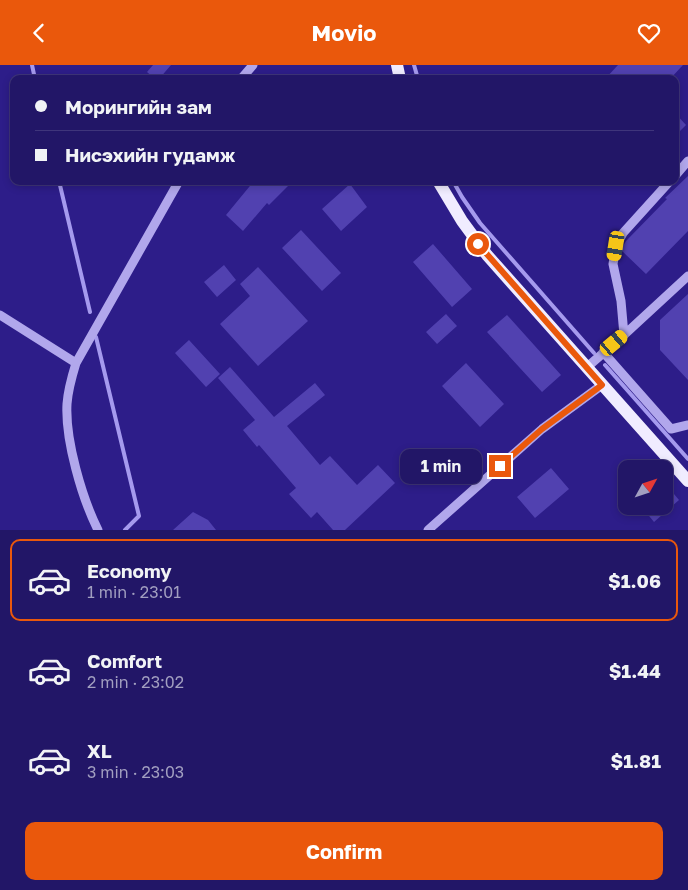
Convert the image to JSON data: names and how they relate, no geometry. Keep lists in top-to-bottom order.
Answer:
{
  "north": "top right",
  "page": {
    "header": "Movio",
    "banner": ["Морингийн зам", "Нисэхийн гудамж"],
    "bubble": "1 min",
    "list": [
      {
        "name": "Economy",
        "note": "1 min · 23:01",
        "value": "$1.06"
      },
      {
        "name": "Comfort",
        "note": "2 min · 23:02",
        "value": "$1.44"
      },
      {
        "name": "XL",
        "note": "3 min · 23:03",
        "value": "$1.81"
      }
    ],
    "buttons": "Confirm"
  }
}
